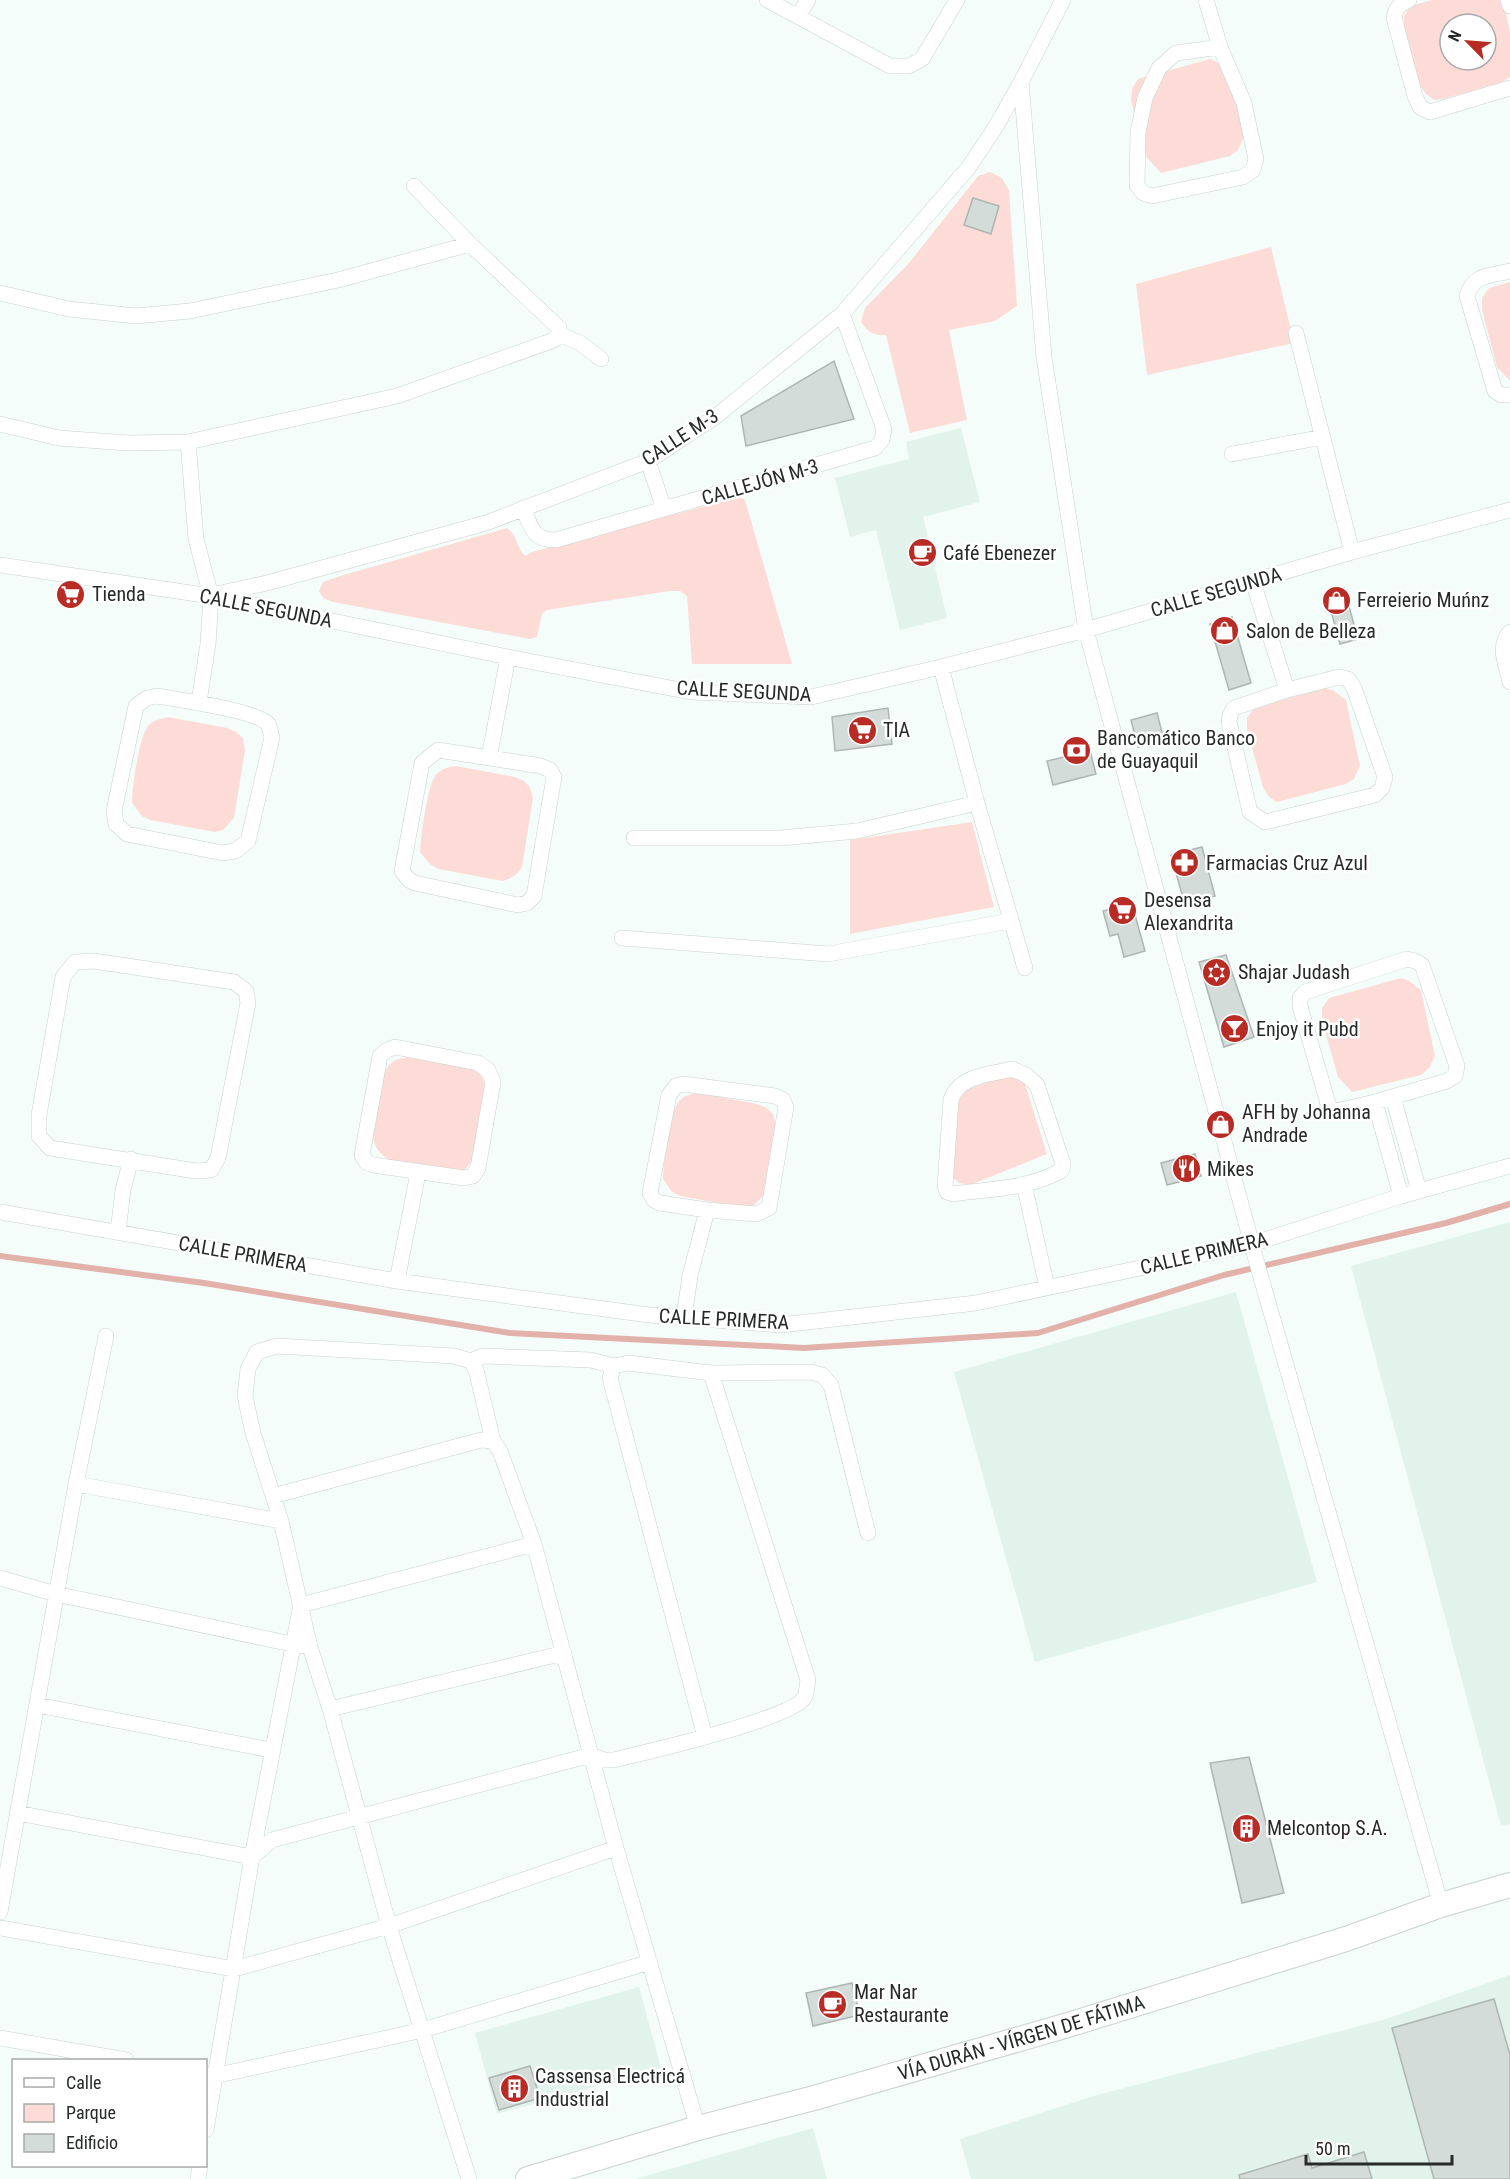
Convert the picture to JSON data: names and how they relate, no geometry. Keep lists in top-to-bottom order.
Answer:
{
  "streets": {
    "main road": ["VÍA DURÁN - VÍRGEN DE FÁTIMA"],
    "street": [
      "CALLE M-3",
      "CALLEJÓN M-3",
      "CALLE SEGUNDA",
      "CALLE PRIMERA"
    ]
  },
  "crossings": [
    ["CALLE M-3", "CALLEJÓN M-3"],
    ["CALLE M-3", "CALLE SEGUNDA"]
  ],
  "places": {
    "cafe": ["Café Ebenezer", "Mar Nar Restaurante"],
    "supermarket": ["Tienda", "TIA", "Desensa Alexandrita"],
    "shop": ["Ferreierio Muńnz", "Salon de Belleza", "AFH by Johanna Andrade"],
    "bank": ["Bancomático Banco de Guayaquil"],
    "pharmacy": ["Farmacias Cruz Azul"],
    "synagogue": ["Shajar Judash"],
    "bar": ["Enjoy it Pubd"],
    "restaurant": ["Mikes"],
    "building": ["Melcontop S.A.", "Cassensa Electricá Industrial"]
  },
  "legend": ["Calle", "Parque", "Edificio"],
  "scale_bar": "50 m",
  "north": "top left"
}
